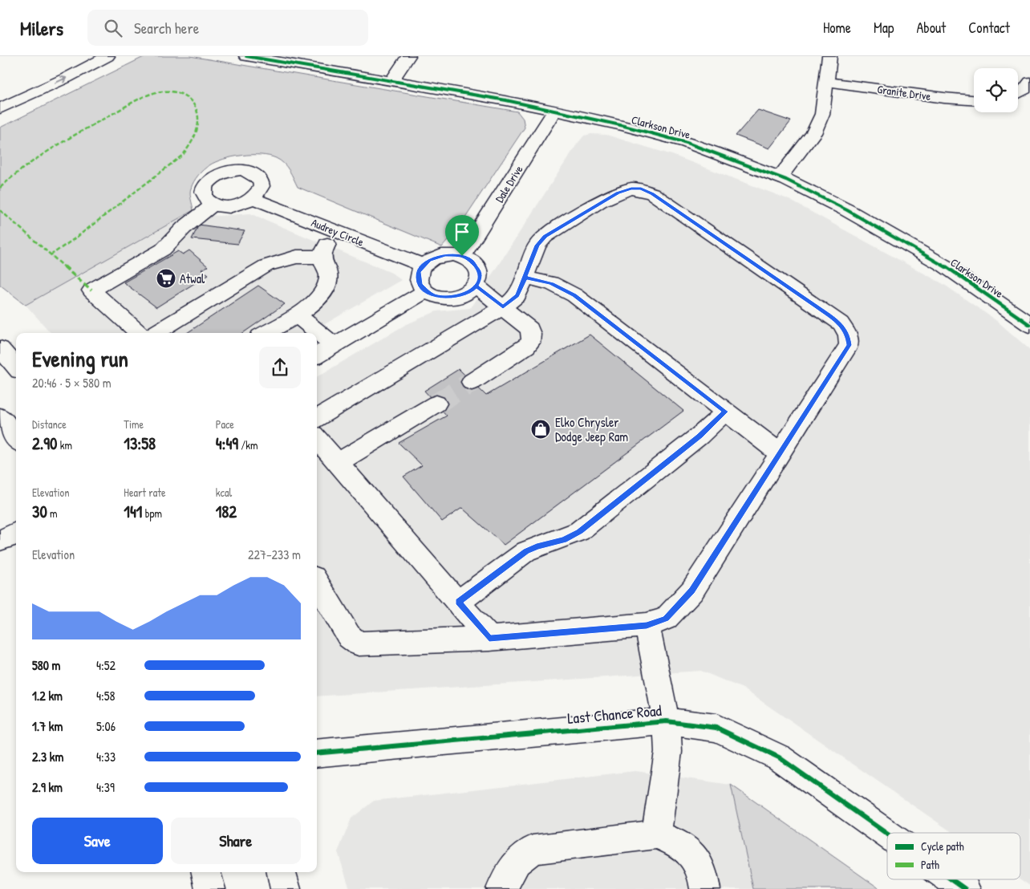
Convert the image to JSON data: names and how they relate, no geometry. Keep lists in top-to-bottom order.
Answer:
{
  "streets": {
    "street": [
      "Granite Drive",
      "Clarkson Drive",
      "Dale Drive",
      "Audrey Circle",
      "Last Chance Road"
    ]
  },
  "crossings": [
    ["Clarkson Drive", "Dale Drive"],
    ["Dale Drive", "Audrey Circle"]
  ],
  "places": {
    "supermarket": ["Atwal"],
    "shop": ["Elko Chrysler Dodge Jeep Ram"]
  },
  "legend": ["Cycle path", "Path"],
  "page": {
    "header": "Milers",
    "search": "Search here",
    "nav": [
      "Home",
      "Map",
      "About",
      "Contact"
    ],
    "heading": ["Evening run", "20:46 · 5 × 580 m"],
    "stats": [
      ["Distance", "2.90 km"],
      ["Time", "13:58"],
      ["Pace", "4:49 /km"],
      ["Elevation", "30 m"],
      ["Heart rate", "141 bpm"],
      ["kcal", "182"]
    ],
    "chart": ["Elevation", "227–233 m"],
    "list": [
      {
        "name": "580 m",
        "note": "4:52"
      },
      {
        "name": "1.2 km",
        "note": "4:58"
      },
      {
        "name": "1.7 km",
        "note": "5:06"
      },
      {
        "name": "2.3 km",
        "note": "4:33"
      },
      {
        "name": "2.9 km",
        "note": "4:39"
      }
    ],
    "buttons": ["Save", "Share"]
  }
}
